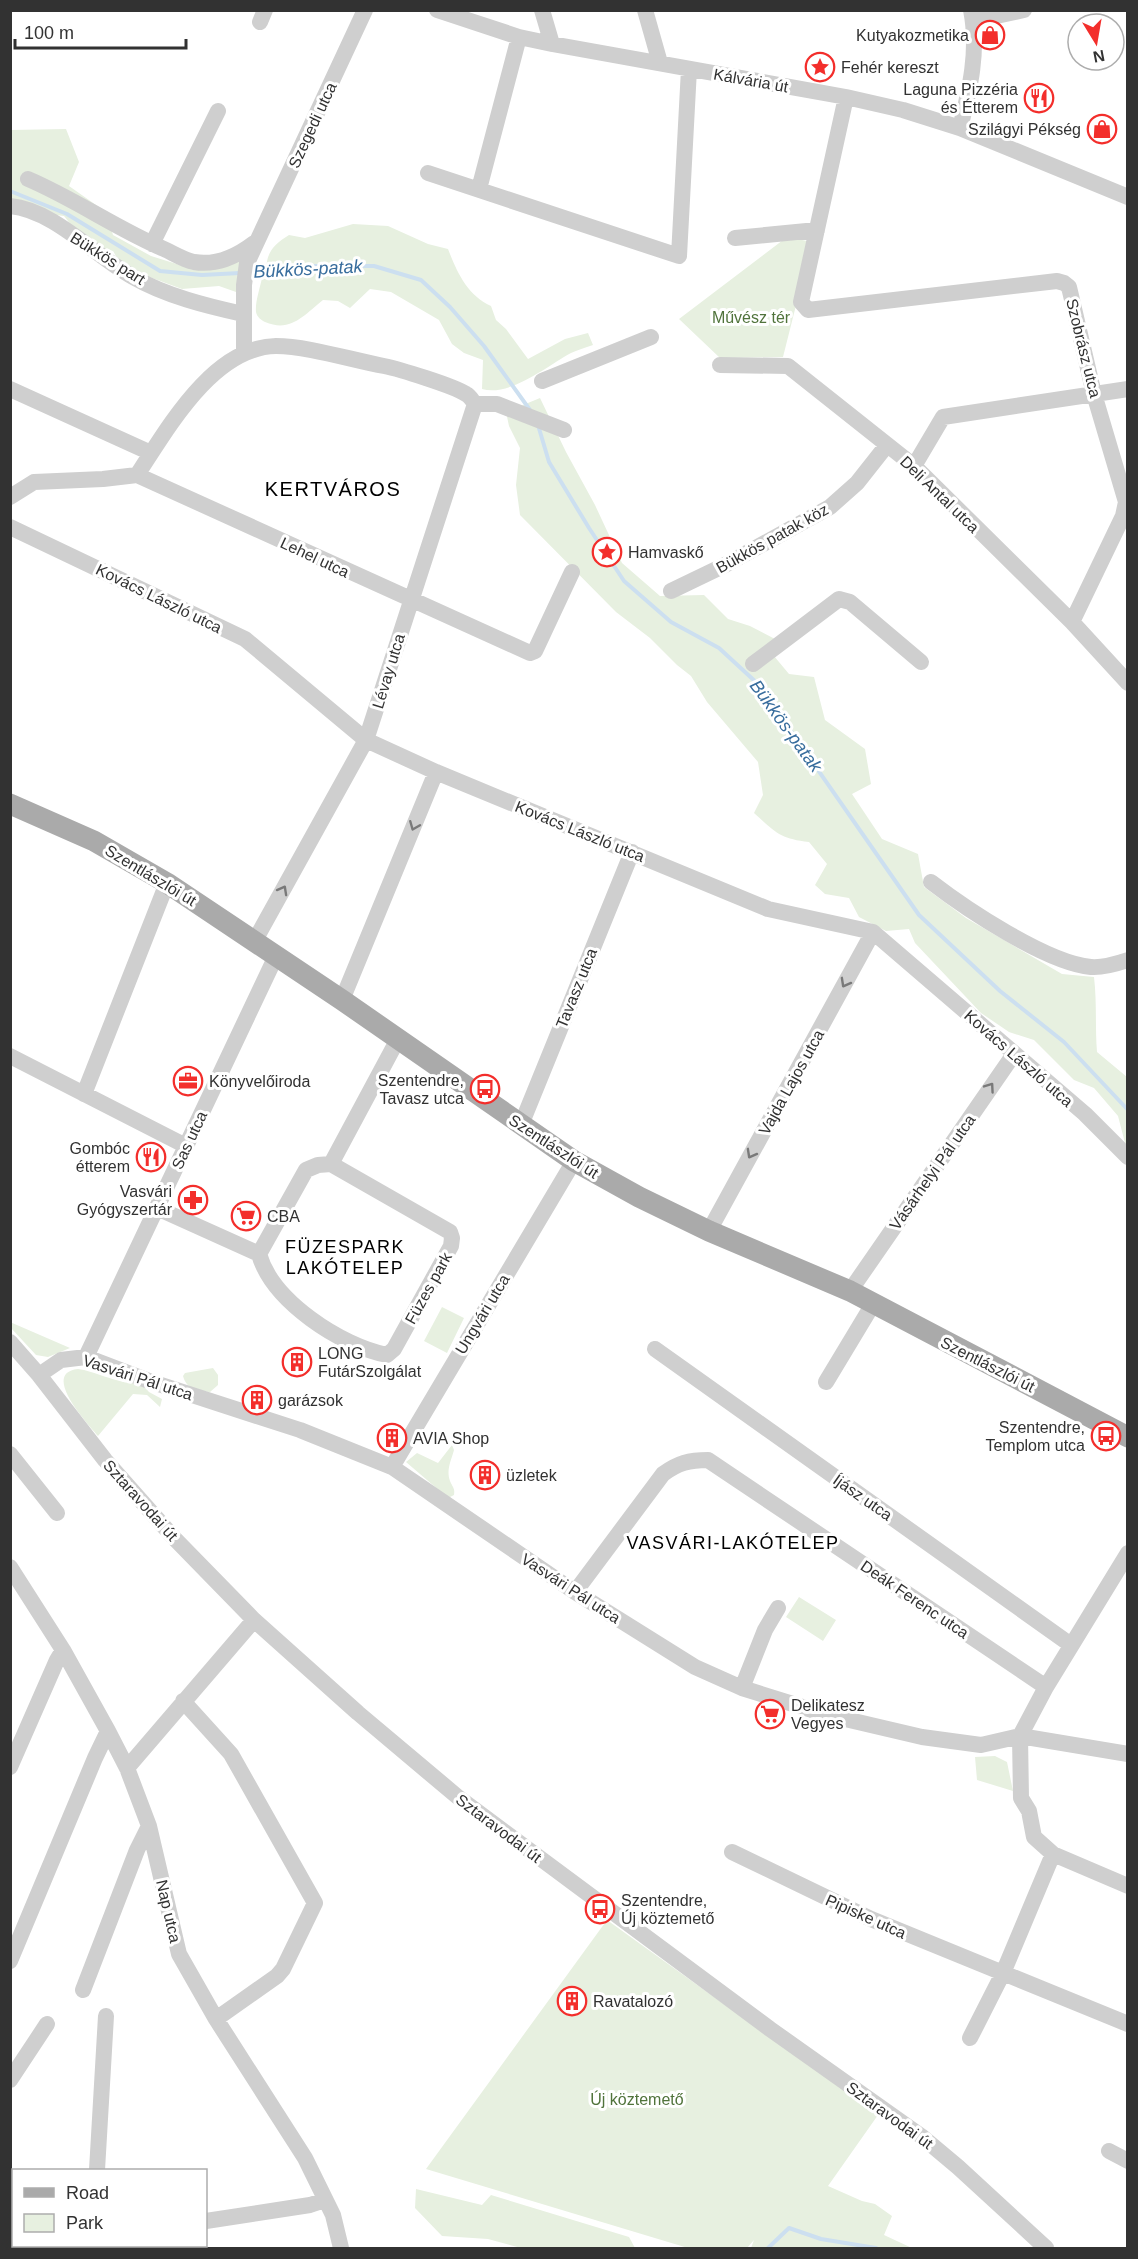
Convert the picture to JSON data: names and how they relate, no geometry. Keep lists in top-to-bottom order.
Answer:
{
  "streets": {
    "main road": ["Szentlászlói út"],
    "street": [
      "Kálvária út",
      "Szegedi utca",
      "Bükkös part",
      "Szobrász utca",
      "Deli Antal utca",
      "Bükkös patak köz",
      "Lehel utca",
      "Kovács László utca",
      "Lévay utca",
      "Tavasz utca",
      "Vajda Lajos utca",
      "Sas utca",
      "Vásárhelyi Pál utca",
      "Füzes park",
      "Ungvári utca",
      "Vasvári Pál utca",
      "Íjász utca",
      "Sztaravodai út",
      "Deák Ferenc utca",
      "Nap utca",
      "Pipiske utca"
    ]
  },
  "crossings": [
    ["Szegedi utca", "Bükkös part"],
    ["Szobrász utca", "Deli Antal utca"],
    ["Deli Antal utca", "Bükkös patak köz"],
    ["Lehel utca", "Lévay utca"],
    ["Kovács László utca", "Lévay utca"],
    ["Kovács László utca", "Tavasz utca"],
    ["Kovács László utca", "Vajda Lajos utca"],
    ["Kovács László utca", "Vásárhelyi Pál utca"],
    ["Lévay utca", "Szentlászlói út"],
    ["Szentlászlói út", "Tavasz utca"],
    ["Szentlászlói út", "Vajda Lajos utca"],
    ["Szentlászlói út", "Sas utca"],
    ["Szentlászlói út", "Vásárhelyi Pál utca"],
    ["Szentlászlói út", "Ungvári utca"],
    ["Sas utca", "Vasvári Pál utca"],
    ["Ungvári utca", "Vasvári Pál utca"],
    ["Vasvári Pál utca", "Sztaravodai út"],
    ["Vasvári Pál utca", "Deák Ferenc utca"]
  ],
  "one_way": ["Vajda Lajos utca", "Vásárhelyi Pál utca"],
  "districts": ["KERTVÁROS", "FÜZESPARK LAKÓTELEP", "VASVÁRI-LAKÓTELEP"],
  "water": ["Bükkös-patak"],
  "parks": ["Művész tér", "Új köztemető"],
  "places": {
    "shop": ["Kutyakozmetika", "Szilágyi Pékség"],
    "place": ["Fehér kereszt", "Hamvaskő"],
    "restaurant": ["Laguna Pizzéria és Étterem", "Gombóc étterem"],
    "office": ["Könyvelőiroda"],
    "bus stop": ["Szentendre, Tavasz utca", "Szentendre, Templom utca", "Szentendre, Új köztemető"],
    "pharmacy": ["Vasvári Gyógyszertár"],
    "supermarket": ["CBA", "Delikatesz Vegyes"],
    "building": [
      "LONG FutárSzolgálat",
      "garázsok",
      "AVIA Shop",
      "üzletek",
      "Ravatalozó"
    ]
  },
  "legend": ["Road", "Park"],
  "scale_bar": "100 m",
  "north": "bottom"
}
